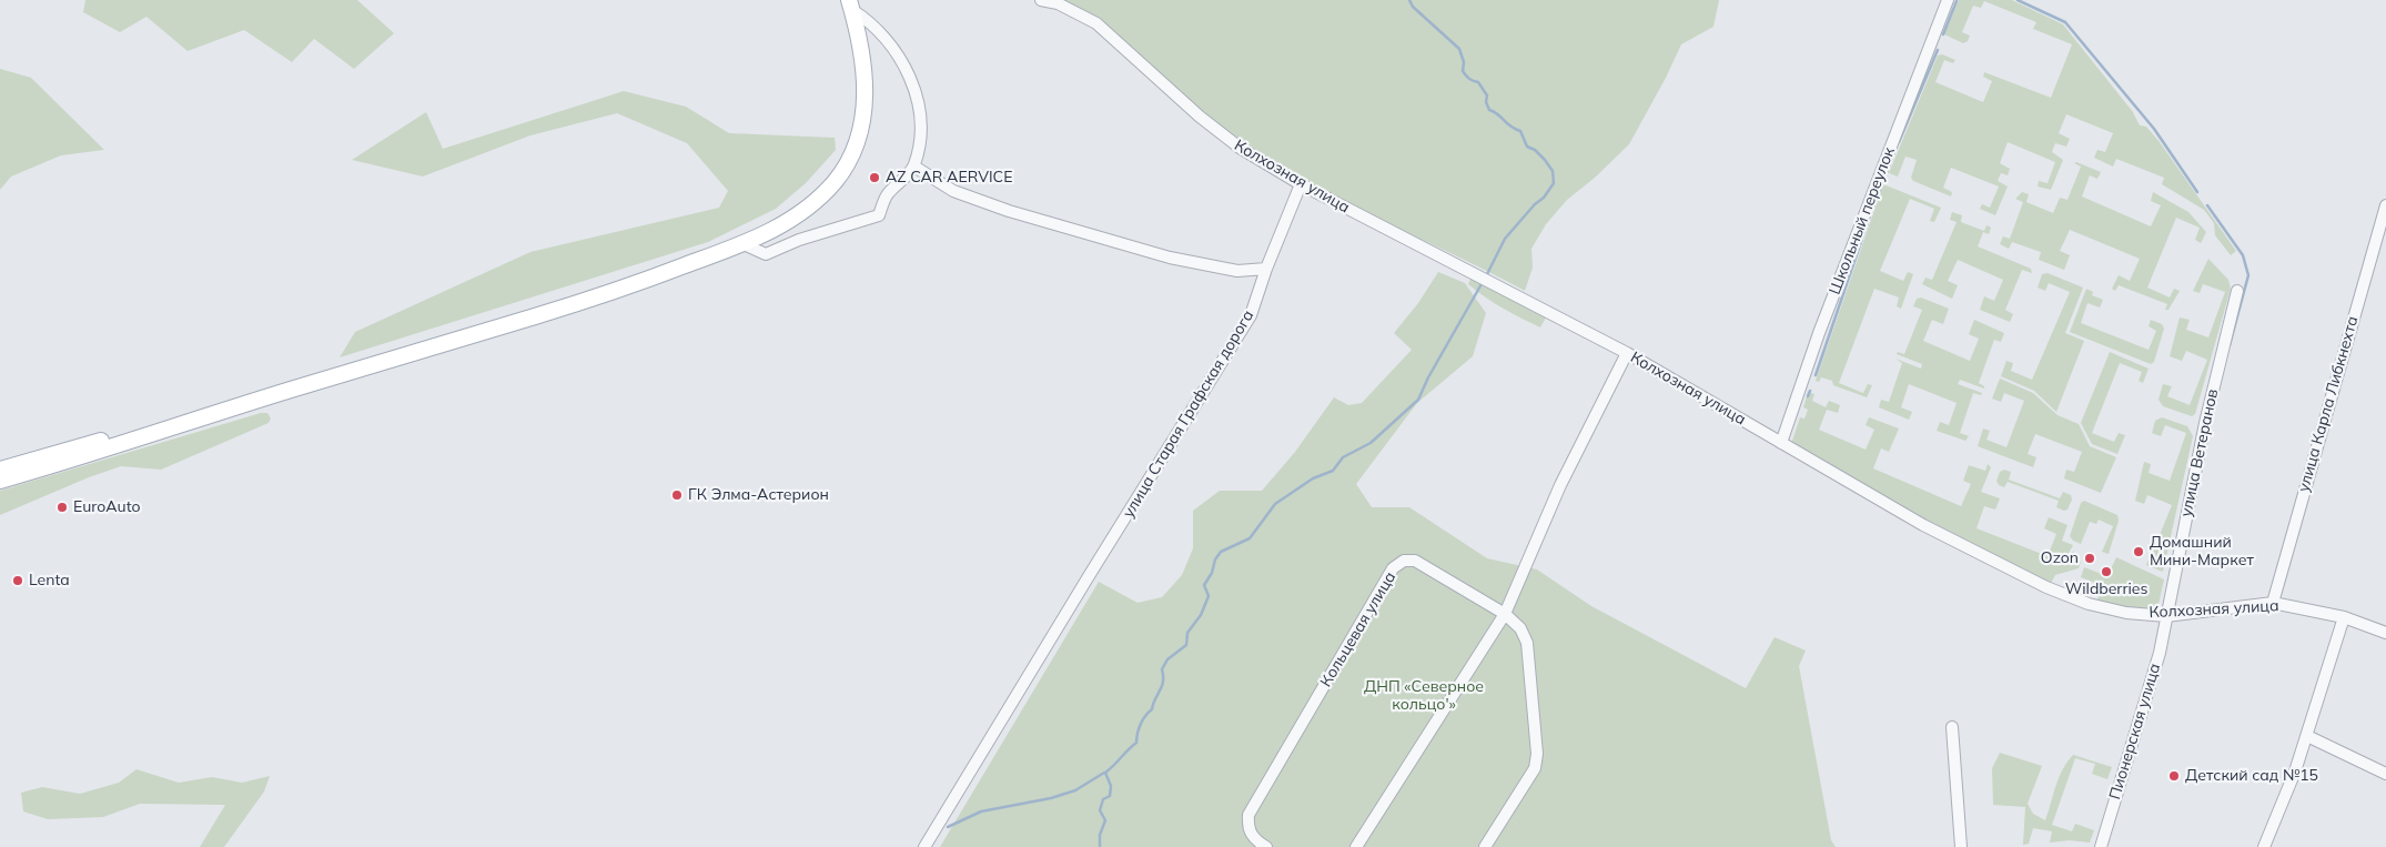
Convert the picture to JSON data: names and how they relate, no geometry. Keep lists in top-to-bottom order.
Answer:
{
  "streets": {
    "street": [
      "Колхозная улица",
      "Школьный переулок",
      "улица Карла Либкнехта",
      "улица Старая Графская дорога",
      "улица Ветеранов",
      "Кольцевая улица",
      "Пионерская улица"
    ]
  },
  "crossings": [
    ["Колхозная улица", "Школьный переулок"],
    ["Колхозная улица", "улица Карла Либкнехта"],
    ["Колхозная улица", "улица Старая Графская дорога"],
    ["Колхозная улица", "улица Ветеранов"],
    ["Колхозная улица", "Пионерская улица"],
    ["улица Ветеранов", "Пионерская улица"]
  ],
  "parks": ["ДНП «Северное кольцо'»"],
  "places": [
    "AZ CAR AERVICE",
    "ГК Элма-Астерион",
    "EuroAuto",
    "Домашний Мини-Маркет",
    "Ozon",
    "Wildberries",
    "Lenta",
    "Детский сад №15"
  ]
}
